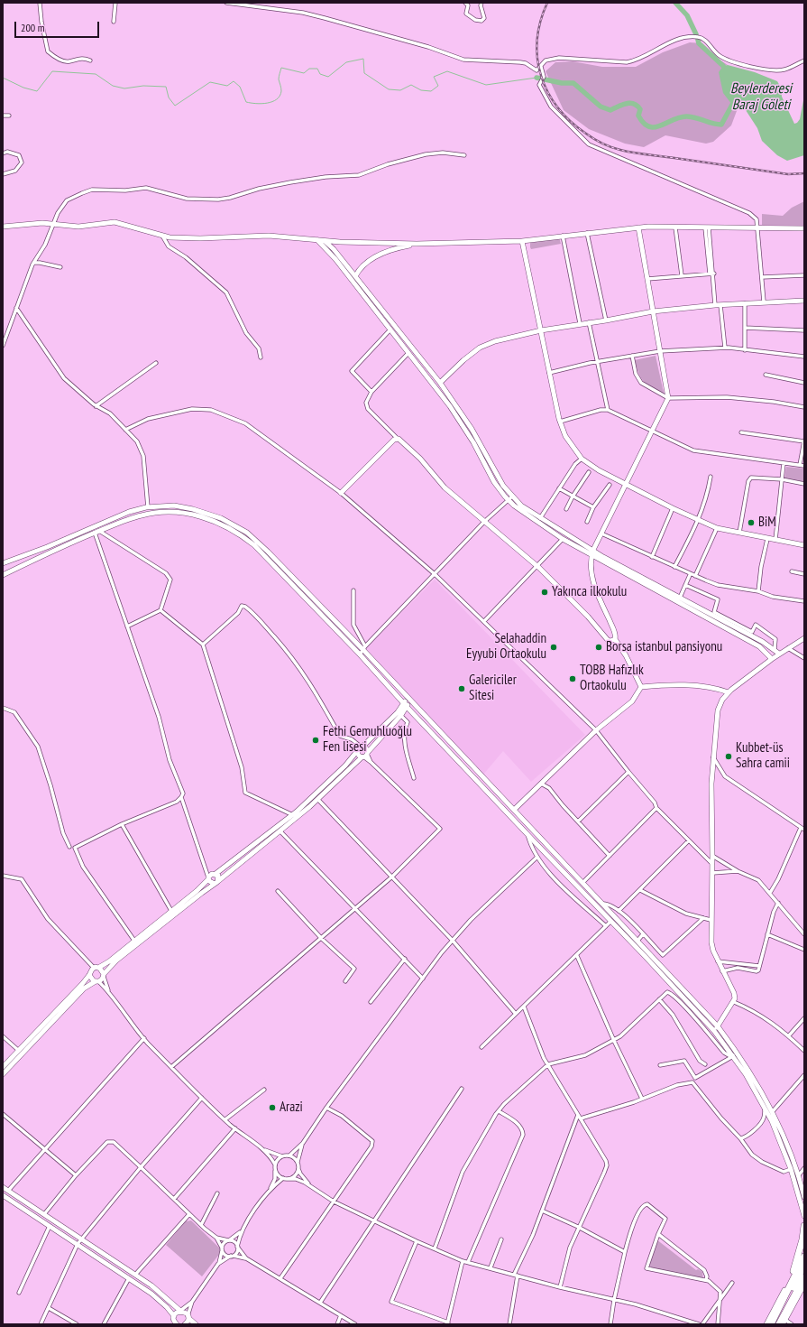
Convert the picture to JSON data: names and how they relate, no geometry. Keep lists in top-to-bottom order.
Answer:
{
  "water": ["Beylerderesi Baraj Göleti"],
  "places": [
    "BiM",
    "Yakınca ilkokulu",
    "Selahaddin Eyyubi Ortaokulu",
    "Borsa istanbul pansiyonu",
    "TOBB Hafızlık Ortaokulu",
    "Galericiler Sitesi",
    "Fethi Gemuhluoğlu Fen lisesi",
    "Kubbet-üs Sahra camii",
    "Arazi"
  ],
  "scale_bar": "200 m"
}
